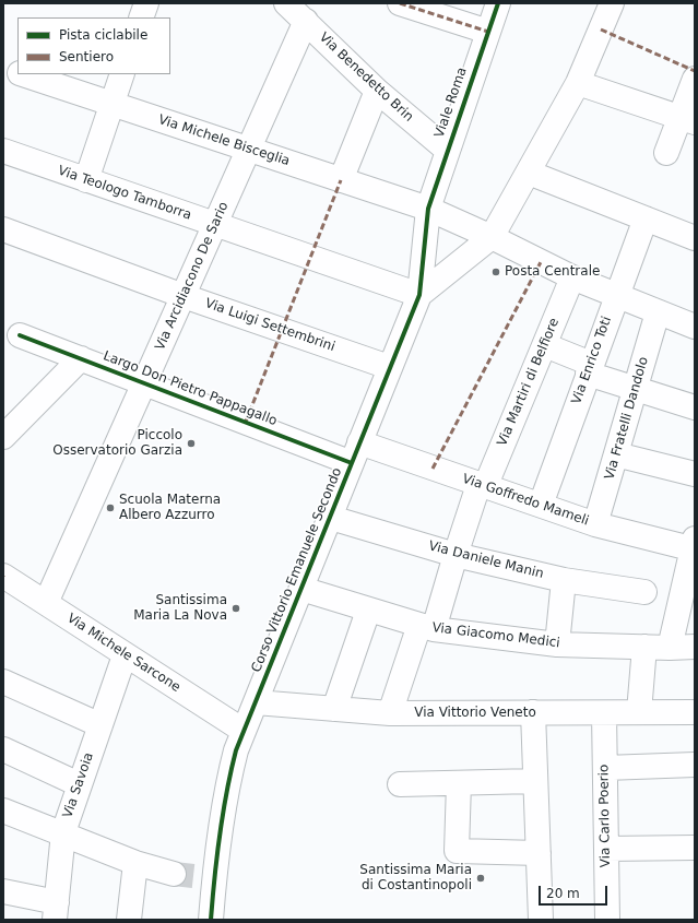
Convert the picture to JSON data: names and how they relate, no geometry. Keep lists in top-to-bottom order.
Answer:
{
  "streets": {
    "street": [
      "Via Benedetto Brin",
      "Viale Roma",
      "Via Michele Bisceglia",
      "Via Teologo Tamborra",
      "Via Arcidiacono De Sario",
      "Via Luigi Settembrini",
      "Via Enrico Toti",
      "Via Martiri di Belfiore",
      "Largo Don Pietro Pappagallo",
      "Via Fratelli Dandolo",
      "Via Goffredo Mameli",
      "Via Daniele Manin",
      "Corso Vittorio Emanuele Secondo",
      "Via Giacomo Medici",
      "Via Michele Sarcone",
      "Via Vittorio Veneto",
      "Via Savoia",
      "Via Carlo Poerio"
    ]
  },
  "crossings": [
    ["Via Benedetto Brin", "Viale Roma"],
    ["Via Benedetto Brin", "Via Arcidiacono De Sario"],
    ["Viale Roma", "Via Michele Bisceglia"],
    ["Viale Roma", "Corso Vittorio Emanuele Secondo"],
    ["Via Michele Bisceglia", "Via Arcidiacono De Sario"],
    ["Via Michele Bisceglia", "Corso Vittorio Emanuele Secondo"],
    ["Via Teologo Tamborra", "Via Arcidiacono De Sario"],
    ["Via Teologo Tamborra", "Corso Vittorio Emanuele Secondo"],
    ["Via Arcidiacono De Sario", "Via Luigi Settembrini"],
    ["Via Arcidiacono De Sario", "Largo Don Pietro Pappagallo"],
    ["Via Arcidiacono De Sario", "Via Michele Sarcone"],
    ["Via Luigi Settembrini", "Corso Vittorio Emanuele Secondo"],
    ["Via Enrico Toti", "Via Goffredo Mameli"],
    ["Via Martiri di Belfiore", "Via Goffredo Mameli"],
    ["Via Martiri di Belfiore", "Via Daniele Manin"],
    ["Via Martiri di Belfiore", "Via Giacomo Medici"],
    ["Via Martiri di Belfiore", "Via Vittorio Veneto"],
    ["Largo Don Pietro Pappagallo", "Via Goffredo Mameli"],
    ["Largo Don Pietro Pappagallo", "Corso Vittorio Emanuele Secondo"],
    ["Via Fratelli Dandolo", "Via Goffredo Mameli"],
    ["Via Goffredo Mameli", "Corso Vittorio Emanuele Secondo"],
    ["Via Daniele Manin", "Corso Vittorio Emanuele Secondo"],
    ["Corso Vittorio Emanuele Secondo", "Via Giacomo Medici"],
    ["Corso Vittorio Emanuele Secondo", "Via Michele Sarcone"],
    ["Corso Vittorio Emanuele Secondo", "Via Vittorio Veneto"],
    ["Via Michele Sarcone", "Via Savoia"],
    ["Via Vittorio Veneto", "Via Carlo Poerio"]
  ],
  "places": [
    "Posta Centrale",
    "Piccolo Osservatorio Garzia",
    "Scuola Materna Albero Azzurro",
    "Santissima Maria La Nova",
    "Santissima Maria di Costantinopoli"
  ],
  "legend": ["Pista ciclabile", "Sentiero"],
  "scale_bar": "20 m"
}
